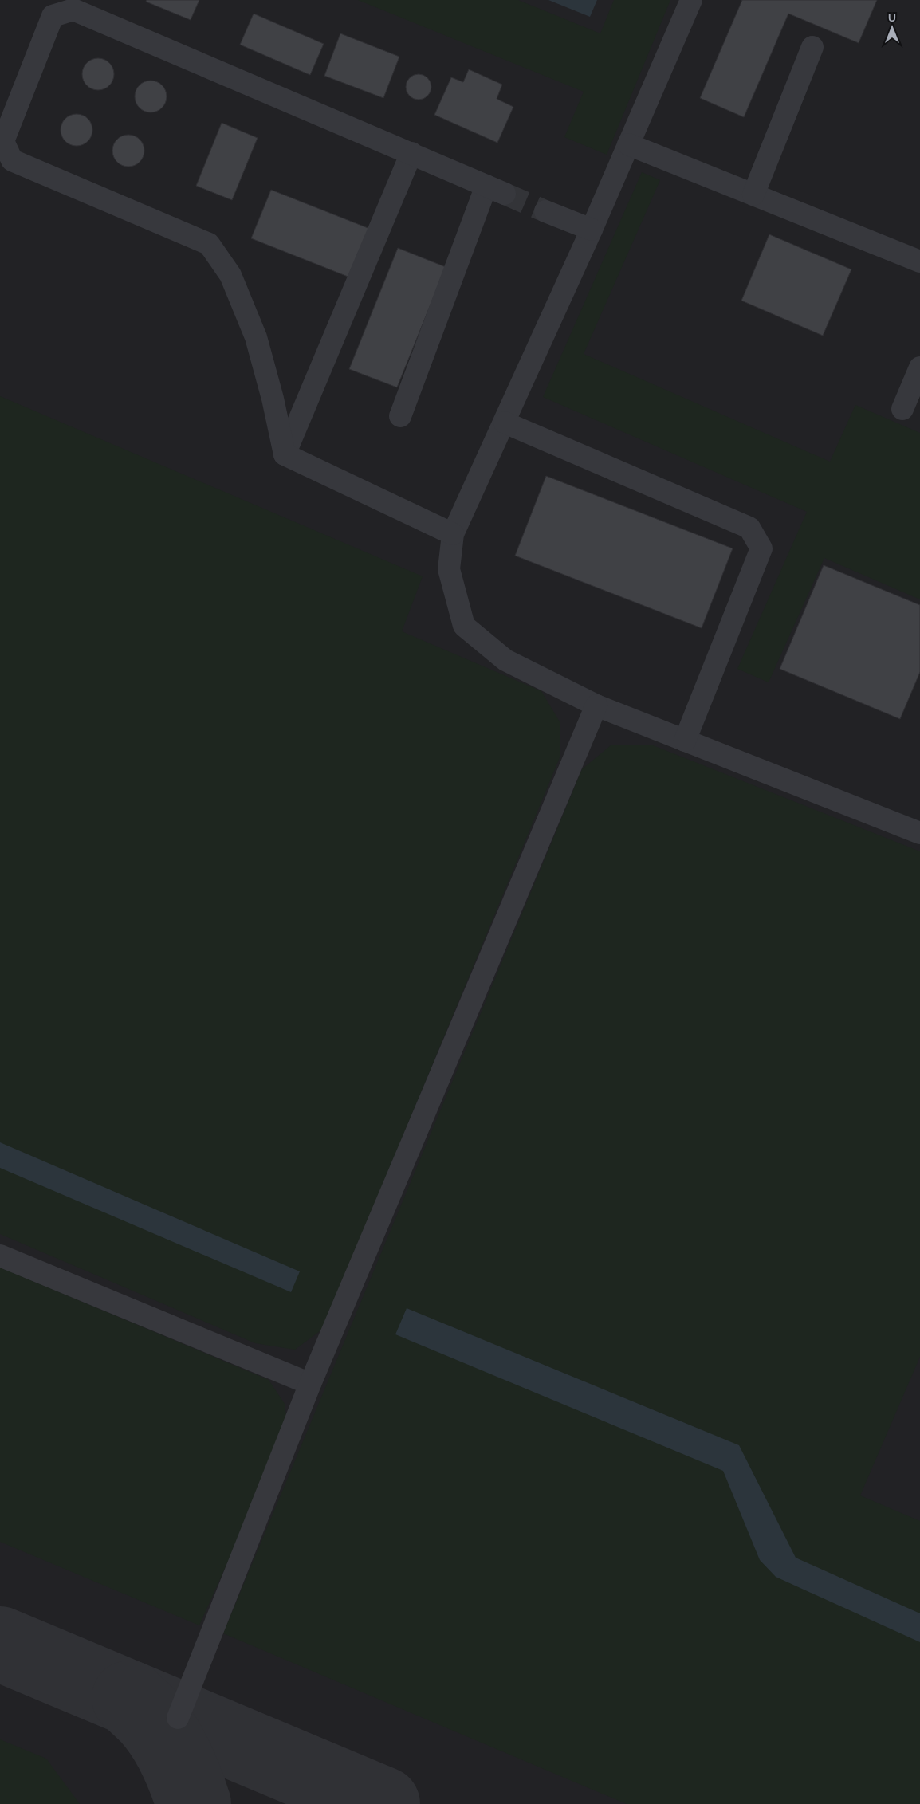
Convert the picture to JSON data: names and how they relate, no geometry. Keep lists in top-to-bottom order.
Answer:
{
  "north": "top"
}
